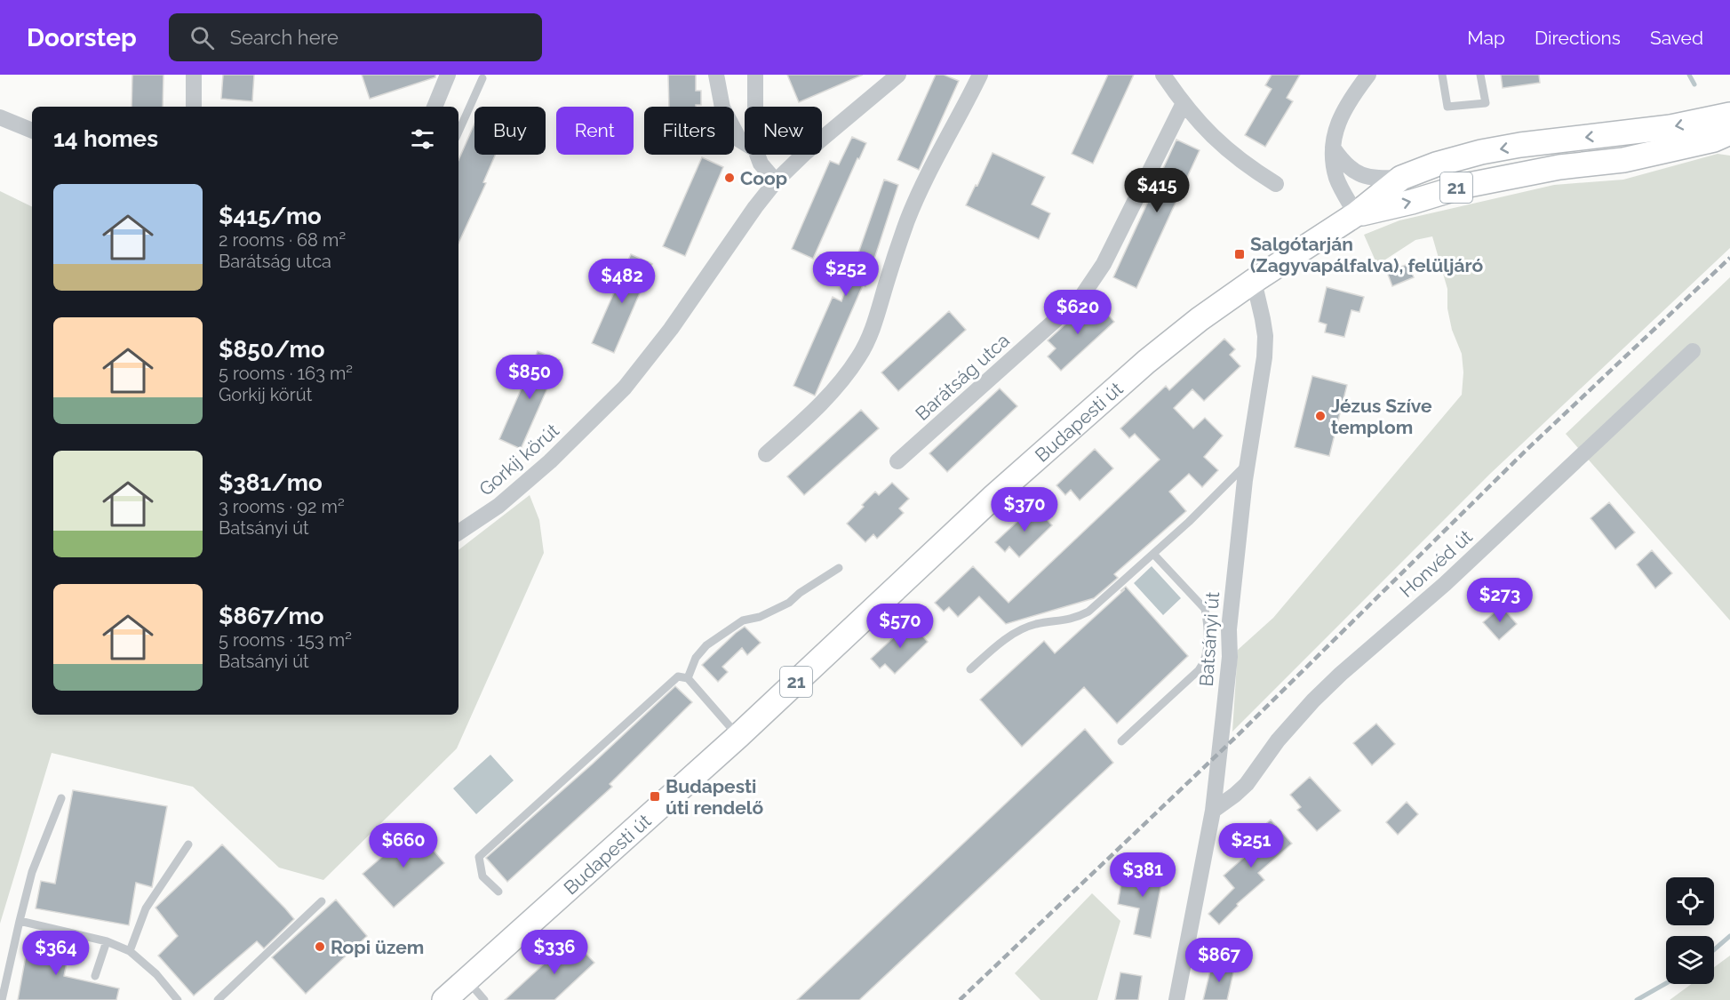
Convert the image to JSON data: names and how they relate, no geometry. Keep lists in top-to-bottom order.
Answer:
{
  "streets": {
    "main road": ["21", "Budapesti út"],
    "street": [
      "Barátság utca",
      "Gorkij körút",
      "Honvéd út",
      "Batsányi út"
    ]
  },
  "crossings": [
    ["21", "Budapesti út"],
    ["Budapesti út", "Batsányi út"],
    ["Honvéd út", "Batsányi út"]
  ],
  "places": {
    "other": ["Coop", "Jézus Szíve templom", "Ropi üzem"],
    "transit": ["Salgótarján (Zagyvapálfalva), felüljáró", "Budapesti úti rendelő"]
  },
  "page": {
    "header": "Doorstep",
    "search": "Search here",
    "nav": ["Map", "Directions", "Saved"],
    "chip": [
      "Buy",
      "Rent",
      "Filters",
      "New"
    ],
    "heading": "14 homes",
    "price": [
      "$415",
      "$252",
      "$482",
      "$620",
      "$850",
      "$370",
      "$273",
      "$570",
      "$660",
      "$251",
      "$381",
      "$336",
      "$364",
      "$867"
    ],
    "list": [
      {
        "name": "$415/mo",
        "note": "2 rooms · 68 m² · Barátság utca"
      },
      {
        "name": "$850/mo",
        "note": "5 rooms · 163 m² · Gorkij körút"
      },
      {
        "name": "$381/mo",
        "note": "3 rooms · 92 m² · Batsányi út"
      },
      {
        "name": "$867/mo",
        "note": "5 rooms · 153 m² · Batsányi út"
      }
    ]
  }
}
